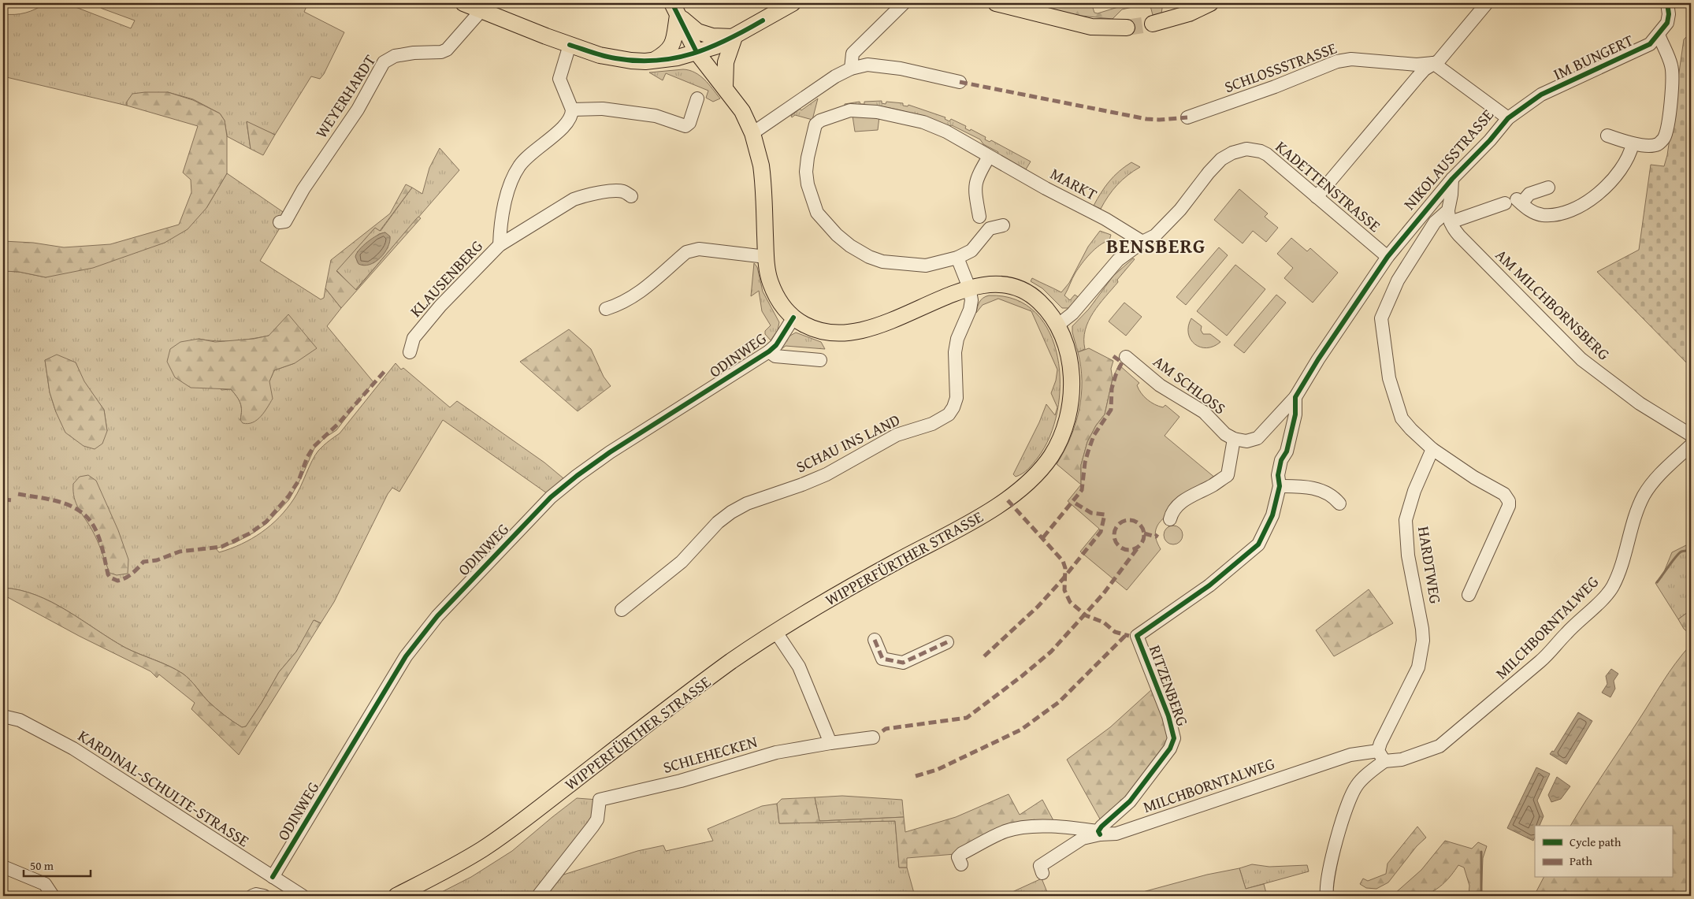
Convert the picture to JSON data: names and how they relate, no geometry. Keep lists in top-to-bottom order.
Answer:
{
  "streets": {
    "main road": ["WIPPERFÜRTHER STRASSE"],
    "street": [
      "IM BUNGERT",
      "SCHLOSSSTRASSE",
      "WEYERHARDT",
      "NIKOLAUSSTRASSE",
      "MARKT",
      "KADETTENSTRASSE",
      "KLAUSENBERG",
      "AM MILCHBORNSBERG",
      "ODINWEG",
      "AM SCHLOSS",
      "SCHAU INS LAND",
      "HARDTWEG",
      "MILCHBORNTALWEG",
      "RITZENBERG",
      "SCHLEHECKEN",
      "KARDINAL-SCHULTE-STRASSE"
    ]
  },
  "crossings": [
    ["IM BUNGERT", "NIKOLAUSSTRASSE"],
    ["SCHLOSSSTRASSE", "NIKOLAUSSTRASSE"],
    ["NIKOLAUSSTRASSE", "KADETTENSTRASSE"],
    ["MARKT", "KADETTENSTRASSE"],
    ["MARKT", "SCHAU INS LAND"],
    ["KADETTENSTRASSE", "WIPPERFÜRTHER STRASSE"],
    ["ODINWEG", "WIPPERFÜRTHER STRASSE"],
    ["ODINWEG", "KARDINAL-SCHULTE-STRASSE"],
    ["SCHAU INS LAND", "WIPPERFÜRTHER STRASSE"],
    ["HARDTWEG", "MILCHBORNTALWEG"],
    ["MILCHBORNTALWEG", "RITZENBERG"]
  ],
  "districts": ["BENSBERG"],
  "legend": ["Cycle path", "Path"],
  "scale_bar": "50 m"
}
